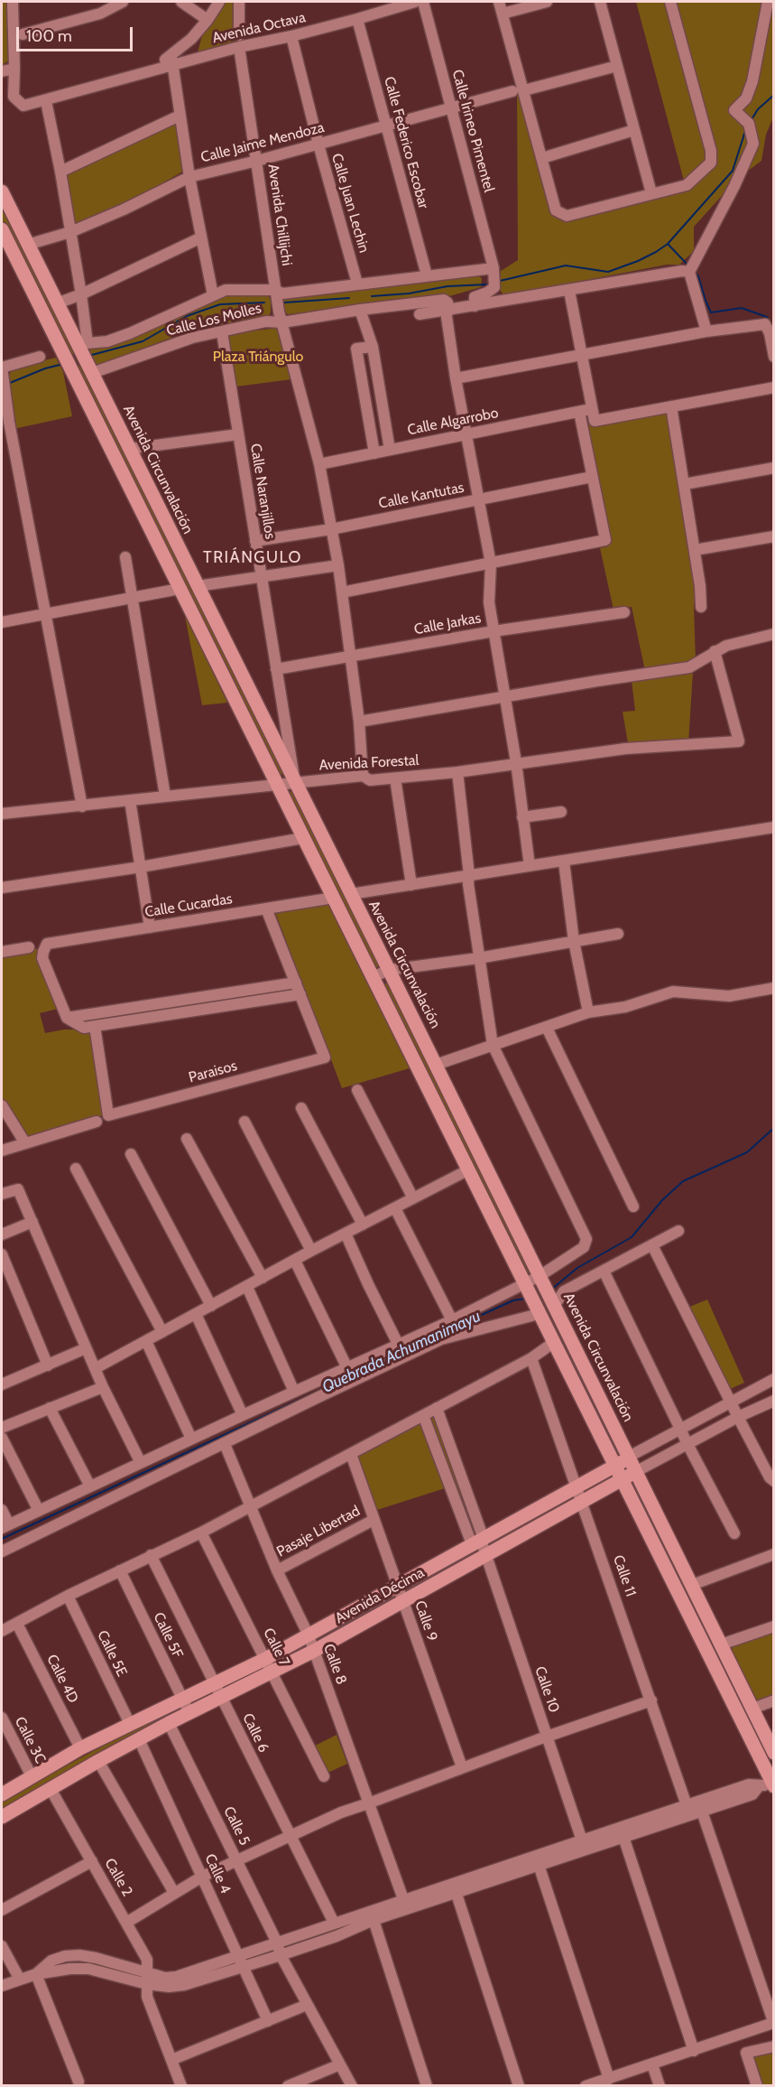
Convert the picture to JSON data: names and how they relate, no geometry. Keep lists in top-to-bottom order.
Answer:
{
  "streets": {
    "main road": ["Avenida Circunvalación", "Avenida Décima"],
    "street": [
      "Avenida Octava",
      "Calle Irineo Pimentel",
      "Calle Jaime Mendoza",
      "Calle Federico Escobar",
      "Calle Juan Lechin",
      "Avenida Chillijchi",
      "Calle Los Molles",
      "Calle Algarrobo",
      "Calle Naranjillos",
      "Calle Kantutas",
      "Calle Jarkas",
      "Avenida Forestal",
      "Calle Cucardas",
      "Paraisos",
      "Pasaje Libertad",
      "Calle 11",
      "Calle 9",
      "Calle 5F",
      "Calle 7",
      "Calle 5E",
      "Calle 8",
      "Calle 4D",
      "Calle 10",
      "Calle 6",
      "Calle 3C",
      "Calle 5",
      "Calle 4",
      "Calle 2"
    ]
  },
  "crossings": [
    ["Avenida Octava", "Calle Federico Escobar"],
    ["Avenida Octava", "Calle Juan Lechin"],
    ["Avenida Octava", "Avenida Chillijchi"],
    ["Calle Irineo Pimentel", "Calle Jaime Mendoza"],
    ["Calle Jaime Mendoza", "Calle Federico Escobar"],
    ["Calle Jaime Mendoza", "Calle Juan Lechin"],
    ["Calle Jaime Mendoza", "Avenida Chillijchi"],
    ["Calle Jaime Mendoza", "Avenida Circunvalación"],
    ["Avenida Chillijchi", "Calle Los Molles"],
    ["Avenida Chillijchi", "Calle Algarrobo"],
    ["Avenida Chillijchi", "Calle Kantutas"],
    ["Avenida Chillijchi", "Calle Jarkas"],
    ["Avenida Chillijchi", "Avenida Forestal"],
    ["Calle Los Molles", "Avenida Circunvalación"],
    ["Calle Los Molles", "Calle Naranjillos"],
    ["Avenida Circunvalación", "Calle Naranjillos"],
    ["Avenida Circunvalación", "Avenida Forestal"],
    ["Avenida Circunvalación", "Avenida Décima"],
    ["Calle Naranjillos", "Calle Kantutas"],
    ["Calle Naranjillos", "Calle Jarkas"],
    ["Calle Naranjillos", "Avenida Forestal"],
    ["Pasaje Libertad", "Calle 9"],
    ["Pasaje Libertad", "Calle 8"],
    ["Calle 11", "Avenida Décima"],
    ["Avenida Décima", "Calle 9"],
    ["Avenida Décima", "Calle 5F"],
    ["Avenida Décima", "Calle 7"],
    ["Avenida Décima", "Calle 5E"],
    ["Avenida Décima", "Calle 8"],
    ["Avenida Décima", "Calle 4D"],
    ["Avenida Décima", "Calle 10"],
    ["Avenida Décima", "Calle 6"],
    ["Avenida Décima", "Calle 3C"],
    ["Avenida Décima", "Calle 5"],
    ["Avenida Décima", "Calle 4"],
    ["Avenida Décima", "Calle 2"]
  ],
  "districts": ["TRIÁNGULO"],
  "water": ["Quebrada Achumanimayu"],
  "parks": ["Plaza Triángulo"],
  "scale_bar": "100 m"
}
